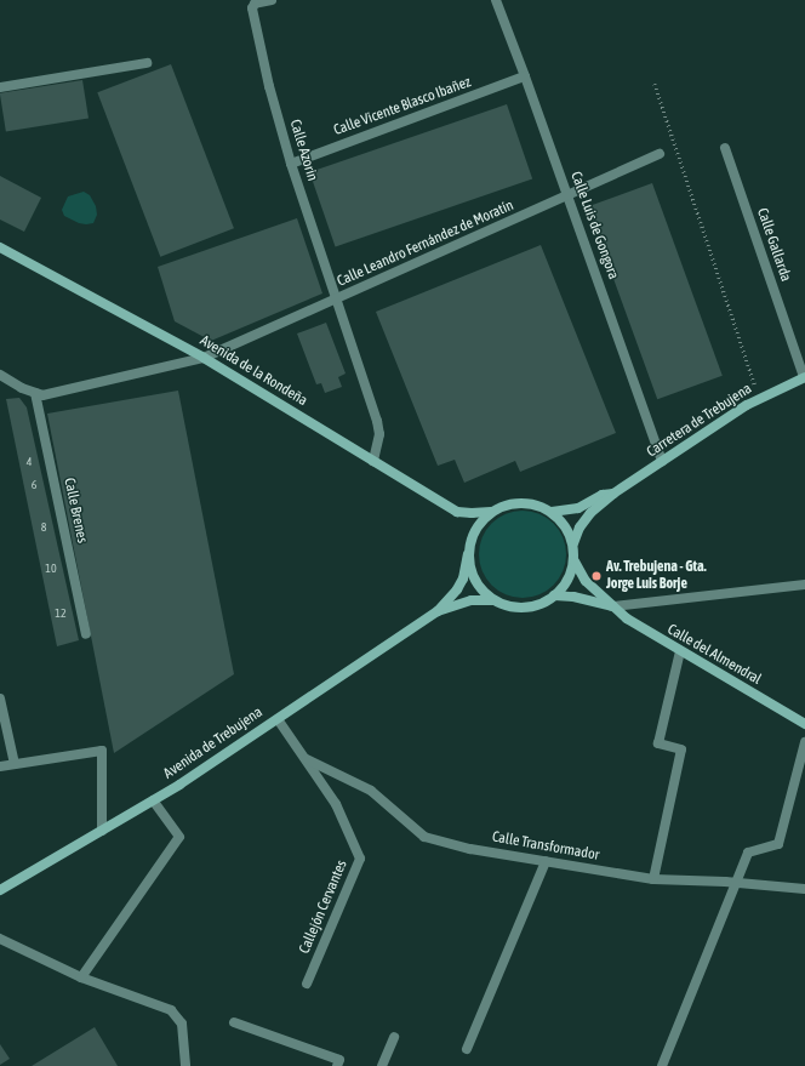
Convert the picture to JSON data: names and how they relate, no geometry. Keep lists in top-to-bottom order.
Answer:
{
  "streets": {
    "street": [
      "Calle Vicente Blasco Ibañez",
      "Calle Azorin",
      "Calle Luis de Gongora",
      "Calle Leandro Fernández de Moratín",
      "Calle Gallarda",
      "Avenida de la Rondeña",
      "Carretera de Trebujena",
      "Calle Brenes",
      "Calle del Almendral",
      "Avenida de Trebujena",
      "Calle Transformador",
      "Callejón Cervantes"
    ]
  },
  "crossings": [
    ["Calle Vicente Blasco Ibañez", "Calle Azorin"],
    ["Calle Vicente Blasco Ibañez", "Calle Luis de Gongora"],
    ["Calle Azorin", "Calle Leandro Fernández de Moratín"],
    ["Calle Azorin", "Avenida de la Rondeña"],
    ["Calle Luis de Gongora", "Calle Leandro Fernández de Moratín"],
    ["Calle Luis de Gongora", "Carretera de Trebujena"],
    ["Calle Leandro Fernández de Moratín", "Avenida de la Rondeña"],
    ["Calle Leandro Fernández de Moratín", "Calle Brenes"],
    ["Calle Gallarda", "Carretera de Trebujena"],
    ["Avenida de la Rondeña", "Carretera de Trebujena"],
    ["Avenida de la Rondeña", "Calle del Almendral"],
    ["Avenida de la Rondeña", "Avenida de Trebujena"],
    ["Carretera de Trebujena", "Calle del Almendral"],
    ["Carretera de Trebujena", "Avenida de Trebujena"],
    ["Calle del Almendral", "Avenida de Trebujena"],
    ["Avenida de Trebujena", "Callejón Cervantes"],
    ["Calle Transformador", "Callejón Cervantes"]
  ],
  "places": ["Av. Trebujena - Gta. Jorge Luis Borje"],
  "house_numbers": [
    "4",
    "6",
    "8",
    "10",
    "12"
  ]
}
